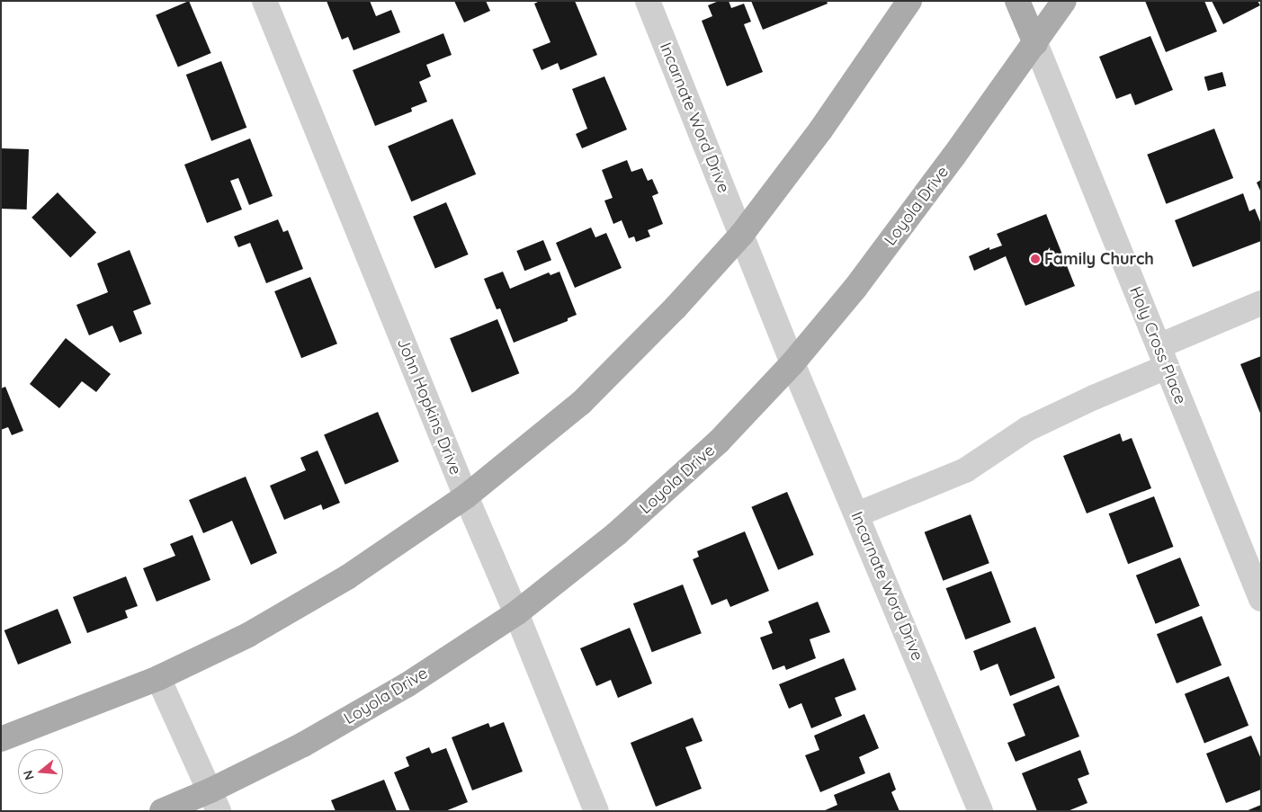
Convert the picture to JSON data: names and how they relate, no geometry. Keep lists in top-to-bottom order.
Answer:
{
  "streets": {
    "main road": ["Loyola Drive"],
    "street": ["Incarnate Word Drive", "Holy Cross Place", "John Hopkins Drive"]
  },
  "crossings": [
    ["Incarnate Word Drive", "Loyola Drive"],
    ["Loyola Drive", "Holy Cross Place"],
    ["Loyola Drive", "John Hopkins Drive"]
  ],
  "places": ["Family Church"],
  "north": "left"
}
